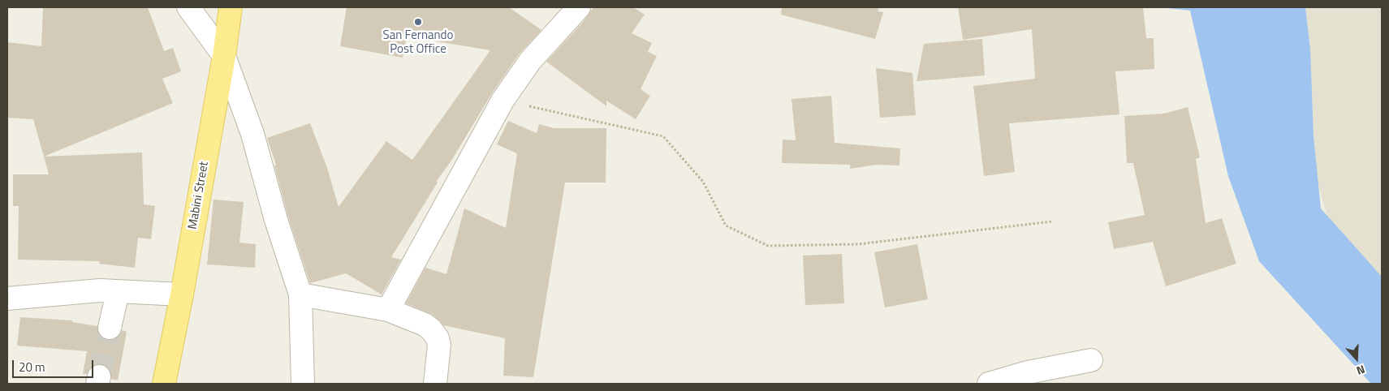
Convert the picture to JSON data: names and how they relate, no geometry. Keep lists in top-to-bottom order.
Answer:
{
  "streets": {
    "main road": ["Mabini Street"]
  },
  "places": ["San Fernando Post Office"],
  "scale_bar": "20 m",
  "north": "bottom"
}
